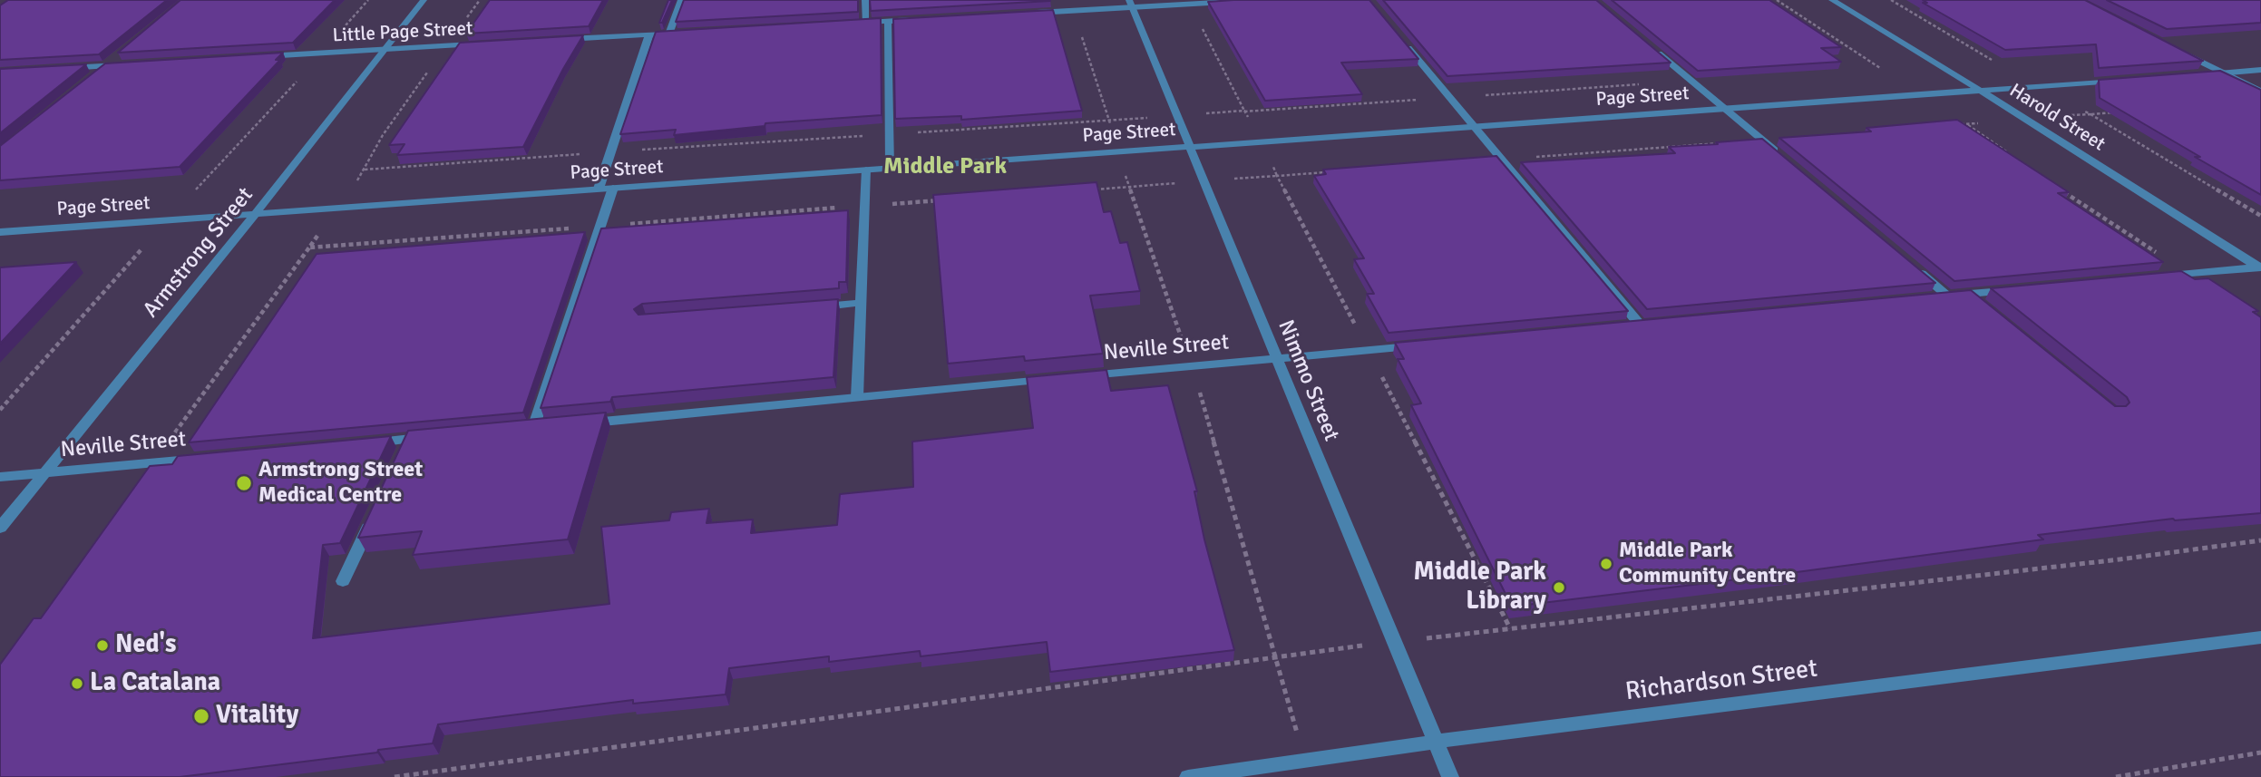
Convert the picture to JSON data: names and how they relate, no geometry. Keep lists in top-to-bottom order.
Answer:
{
  "streets": {
    "street": [
      "Little Page Street",
      "Page Street",
      "Harold Street",
      "Armstrong Street",
      "Neville Street",
      "Nimmo Street",
      "Richardson Street"
    ]
  },
  "crossings": [
    ["Little Page Street", "Armstrong Street"],
    ["Page Street", "Harold Street"],
    ["Page Street", "Armstrong Street"],
    ["Page Street", "Nimmo Street"],
    ["Armstrong Street", "Neville Street"],
    ["Neville Street", "Nimmo Street"],
    ["Nimmo Street", "Richardson Street"]
  ],
  "districts": ["Middle Park"],
  "places": [
    "Armstrong Street Medical Centre",
    "Middle Park Community Centre",
    "Middle Park Library",
    "Ned's",
    "La Catalana",
    "Vitality"
  ]
}
